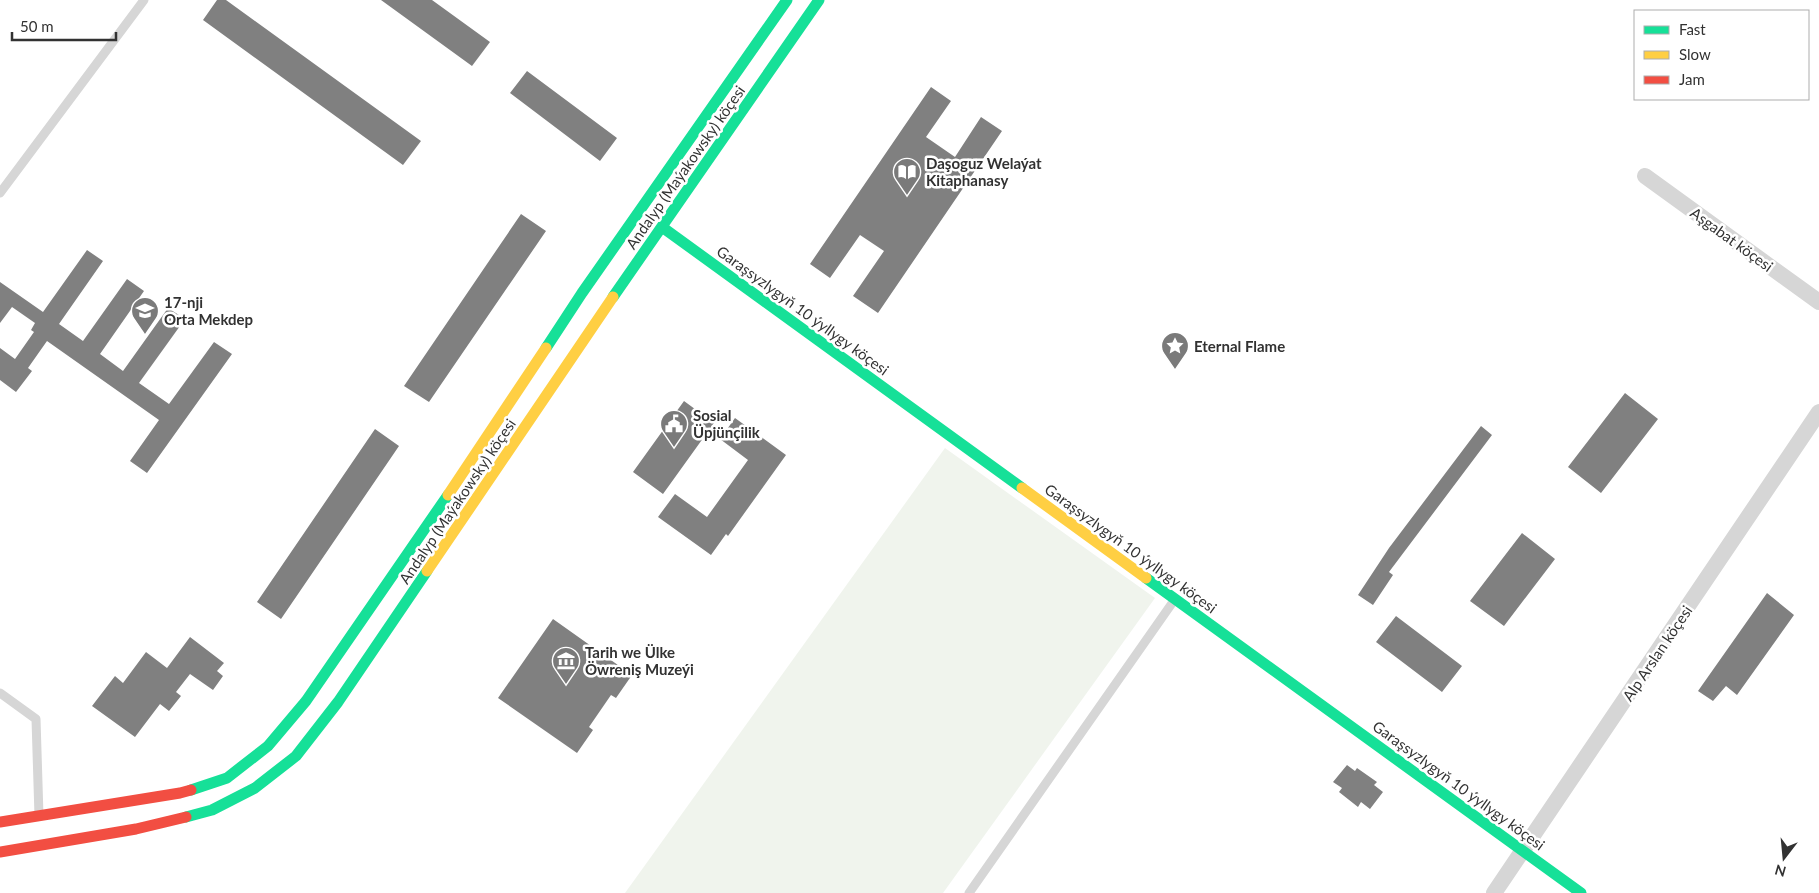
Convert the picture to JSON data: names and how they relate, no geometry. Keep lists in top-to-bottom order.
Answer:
{
  "streets": {
    "main road": ["Andalyp (Maýakowsky) köçesi", "Garaşsyzlygyň 10 ýyllygy köçesi"],
    "street": ["Aşgabat köçesi", "Alp Arslan köçesi"]
  },
  "crossings": [
    ["Andalyp (Maýakowsky) köçesi", "Garaşsyzlygyň 10 ýyllygy köçesi"],
    ["Garaşsyzlygyň 10 ýyllygy köçesi", "Alp Arslan köçesi"]
  ],
  "places": {
    "library": ["Daşoguz Welaýat Kitaphanasy"],
    "school or university": ["17-nji Orta Mekdep"],
    "place": ["Eternal Flame"],
    "public building": ["Sosial Üpjünçilik"],
    "museum": ["Tarih we Ülke Öwreniş Muzeýi"]
  },
  "legend": ["Fast", "Slow", "Jam"],
  "scale_bar": "50 m",
  "north": "bottom"
}
